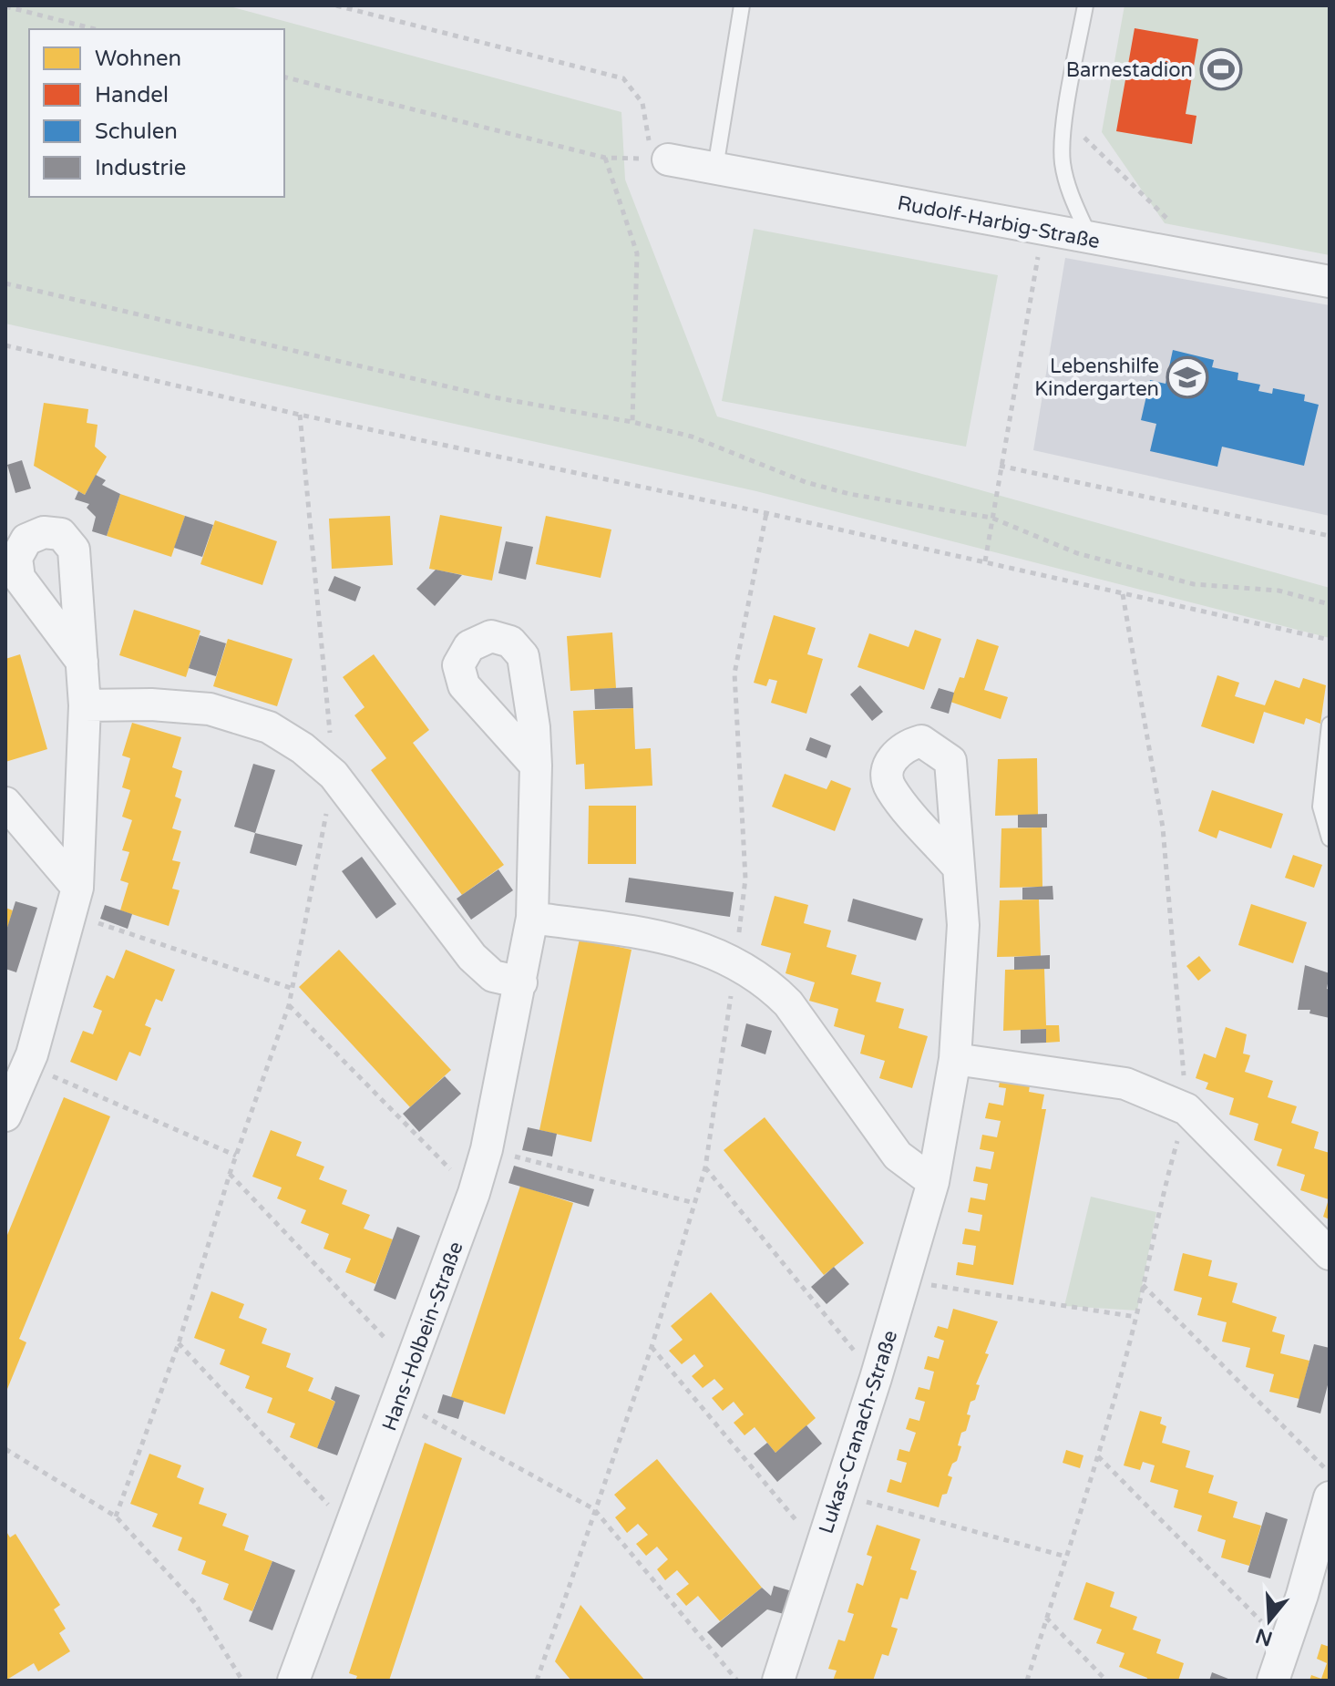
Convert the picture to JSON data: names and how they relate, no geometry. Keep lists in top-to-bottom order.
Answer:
{
  "streets": {
    "street": ["Rudolf-Harbig-Straße", "Hans-Holbein-Straße", "Lukas-Cranach-Straße"]
  },
  "places": {
    "sports": ["Barnestadion"],
    "school or university": ["Lebenshilfe Kindergarten"]
  },
  "legend": [
    "Wohnen",
    "Handel",
    "Schulen",
    "Industrie"
  ],
  "north": "bottom"
}
